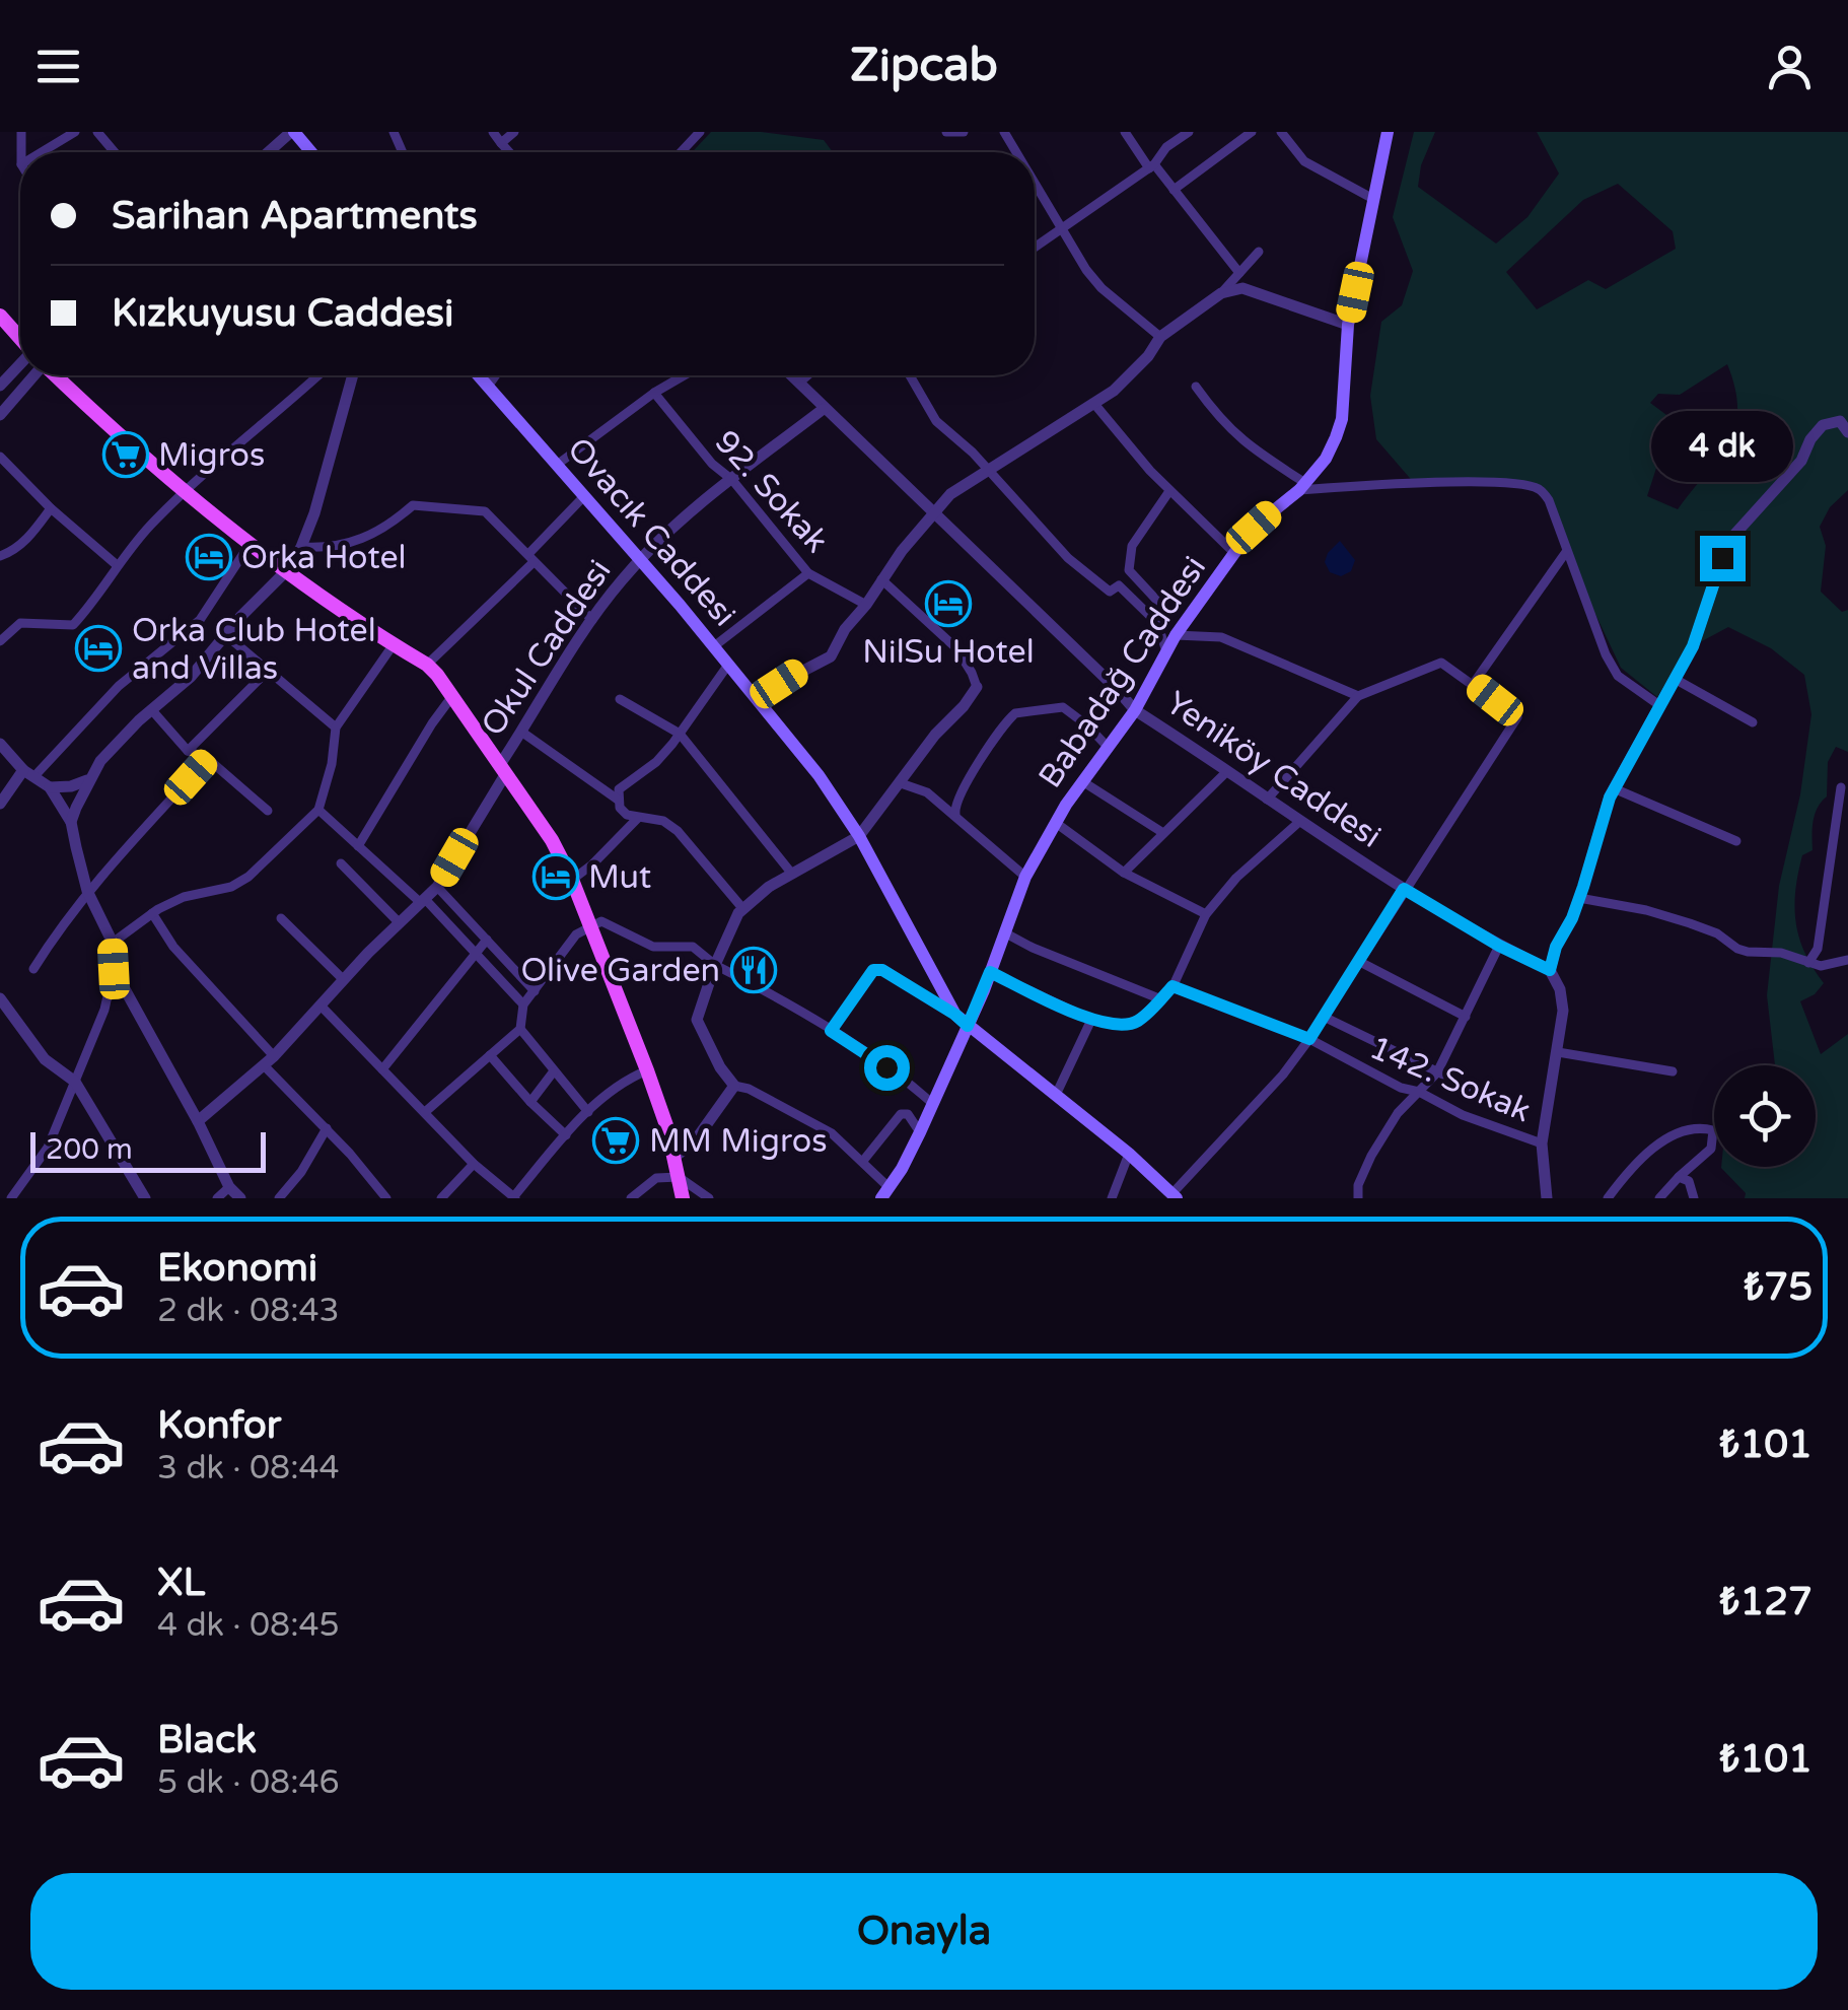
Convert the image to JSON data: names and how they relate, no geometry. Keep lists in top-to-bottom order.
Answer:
{
  "streets": {
    "main road": ["Ovacık Caddesi", "Babadağ Caddesi"],
    "street": [
      "92. Sokak",
      "Okul Caddesi",
      "Yeniköy Caddesi",
      "142. Sokak"
    ]
  },
  "crossings": [
    ["92. Sokak", "Okul Caddesi"],
    ["Ovacık Caddesi", "Okul Caddesi"],
    ["Ovacık Caddesi", "Babadağ Caddesi"],
    ["Okul Caddesi", "Yeniköy Caddesi"],
    ["Babadağ Caddesi", "Yeniköy Caddesi"]
  ],
  "places": {
    "supermarket": ["Migros", "MM Migros"],
    "hotel": [
      "Orka Hotel",
      "NilSu Hotel",
      "Orka Club Hotel and Villas",
      "Mut"
    ],
    "restaurant": ["Olive Garden"]
  },
  "scale_bar": "200 m",
  "page": {
    "header": "Zipcab",
    "banner": ["Sarihan Apartments", "Kızkuyusu Caddesi"],
    "bubble": "4 dk",
    "scale": "200 m",
    "list": [
      {
        "name": "Ekonomi",
        "note": "2 dk · 08:43",
        "value": "₺75"
      },
      {
        "name": "Konfor",
        "note": "3 dk · 08:44",
        "value": "₺101"
      },
      {
        "name": "XL",
        "note": "4 dk · 08:45",
        "value": "₺127"
      },
      {
        "name": "Black",
        "note": "5 dk · 08:46",
        "value": "₺101"
      }
    ],
    "buttons": "Onayla"
  }
}
